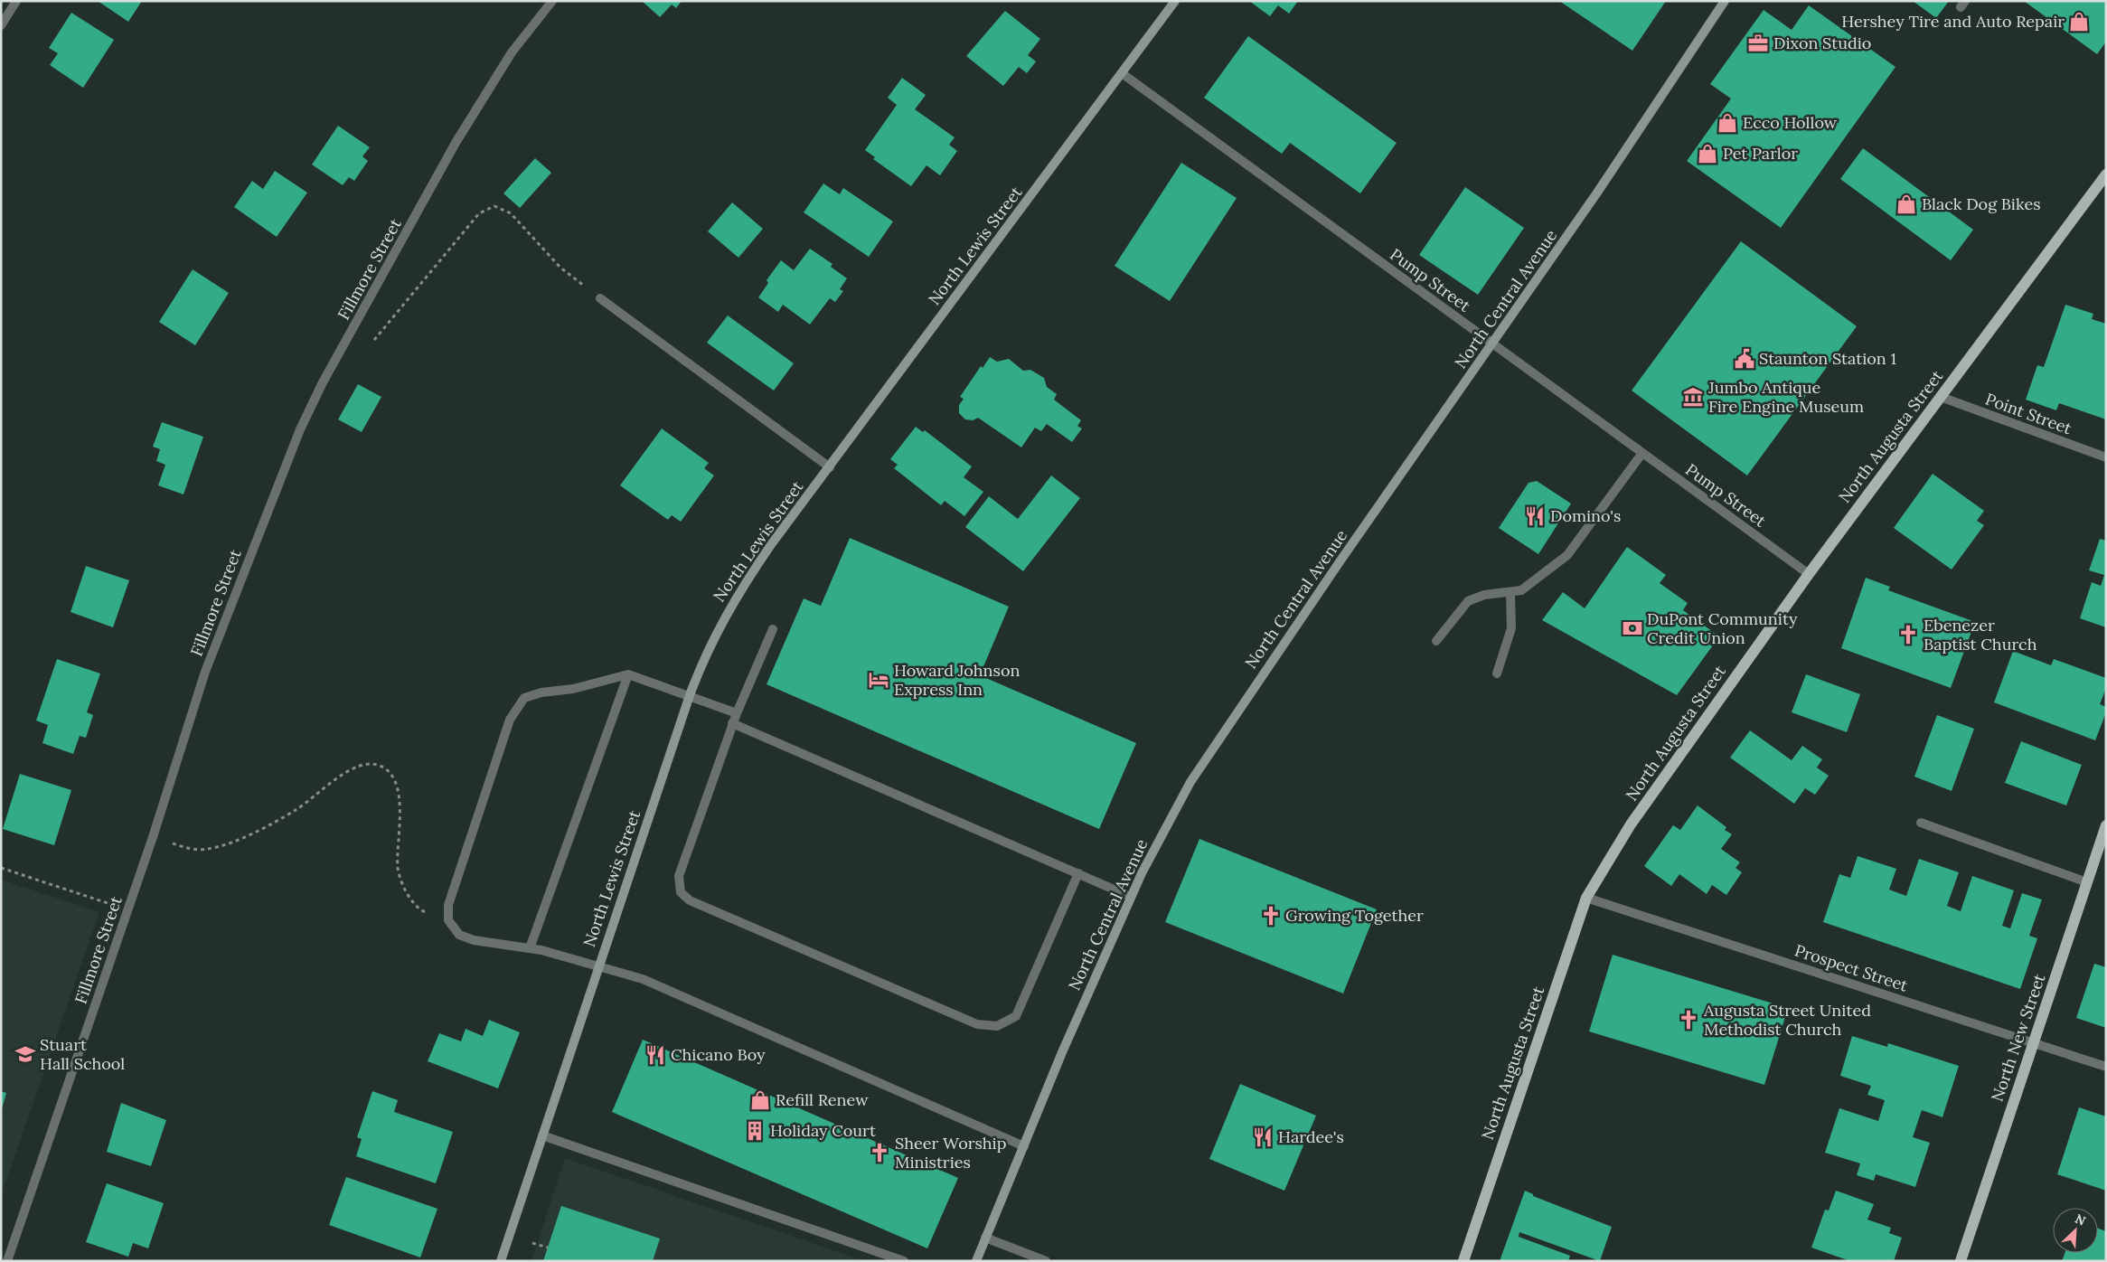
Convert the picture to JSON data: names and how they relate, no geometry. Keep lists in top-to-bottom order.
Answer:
{
  "streets": {
    "main road": ["North Augusta Street", "North New Street"],
    "street": [
      "North Lewis Street",
      "Fillmore Street",
      "Pump Street",
      "North Central Avenue",
      "Point Street",
      "Prospect Street"
    ]
  },
  "crossings": [
    ["North Lewis Street", "Pump Street"],
    ["Pump Street", "North Central Avenue"],
    ["Pump Street", "North Augusta Street"],
    ["Point Street", "North Augusta Street"],
    ["North Augusta Street", "Prospect Street"],
    ["Prospect Street", "North New Street"]
  ],
  "places": {
    "shop": [
      "Hershey Tire and Auto Repair",
      "Ecco Hollow",
      "Pet Parlor",
      "Black Dog Bikes",
      "Refill Renew"
    ],
    "office": ["Dixon Studio"],
    "public building": ["Staunton Station 1"],
    "museum": ["Jumbo Antique Fire Engine Museum"],
    "restaurant": ["Domino's", "Chicano Boy", "Hardee's"],
    "bank": ["DuPont Community Credit Union"],
    "church": [
      "Ebenezer Baptist Church",
      "Growing Together",
      "Augusta Street United Methodist Church",
      "Sheer Worship Ministries"
    ],
    "hotel": ["Howard Johnson Express Inn"],
    "school or university": ["Stuart Hall School"],
    "building": ["Holiday Court"]
  },
  "north": "top right"
}
